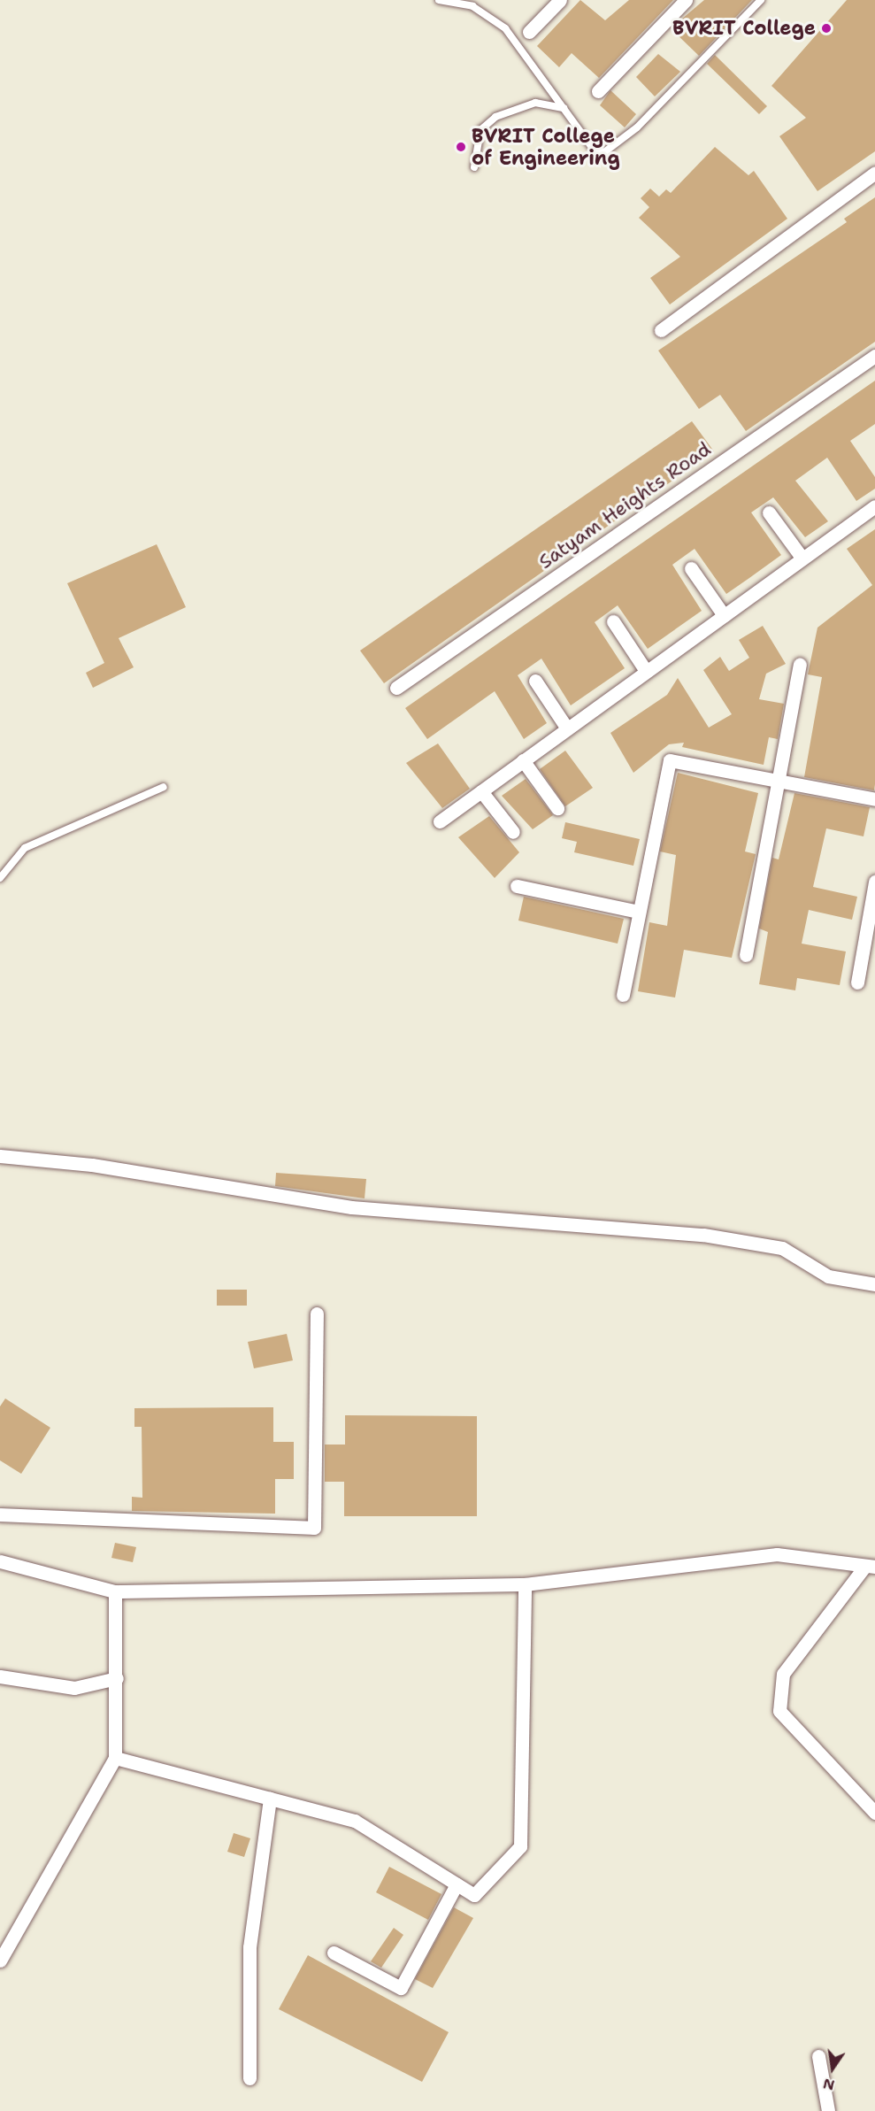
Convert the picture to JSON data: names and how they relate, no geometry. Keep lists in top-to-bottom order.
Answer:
{
  "streets": {
    "street": ["Satyam Heights Road"]
  },
  "places": ["BVRIT College", "BVRIT College of Engineering"],
  "north": "bottom"
}
